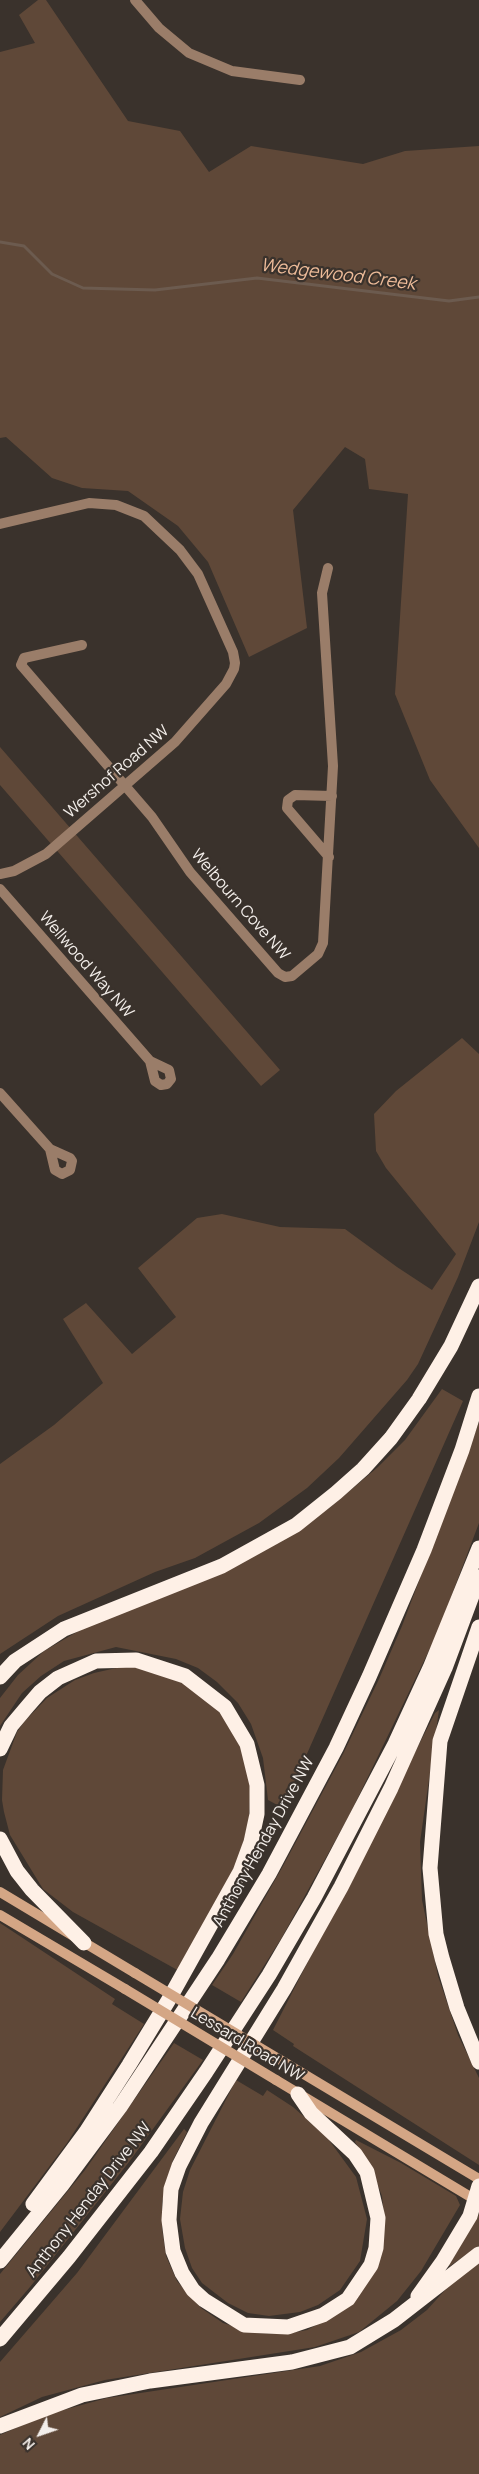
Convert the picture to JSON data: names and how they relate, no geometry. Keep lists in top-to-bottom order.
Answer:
{
  "streets": {
    "highway": ["Anthony Henday Drive NW"],
    "main road": ["Lessard Road NW"],
    "street": ["Wershof Road NW", "Welbourn Cove NW", "Wellwood Way NW"]
  },
  "crossings": [
    ["Wershof Road NW", "Welbourn Cove NW"]
  ],
  "water": ["Wedgewood Creek"],
  "north": "bottom left"
}
